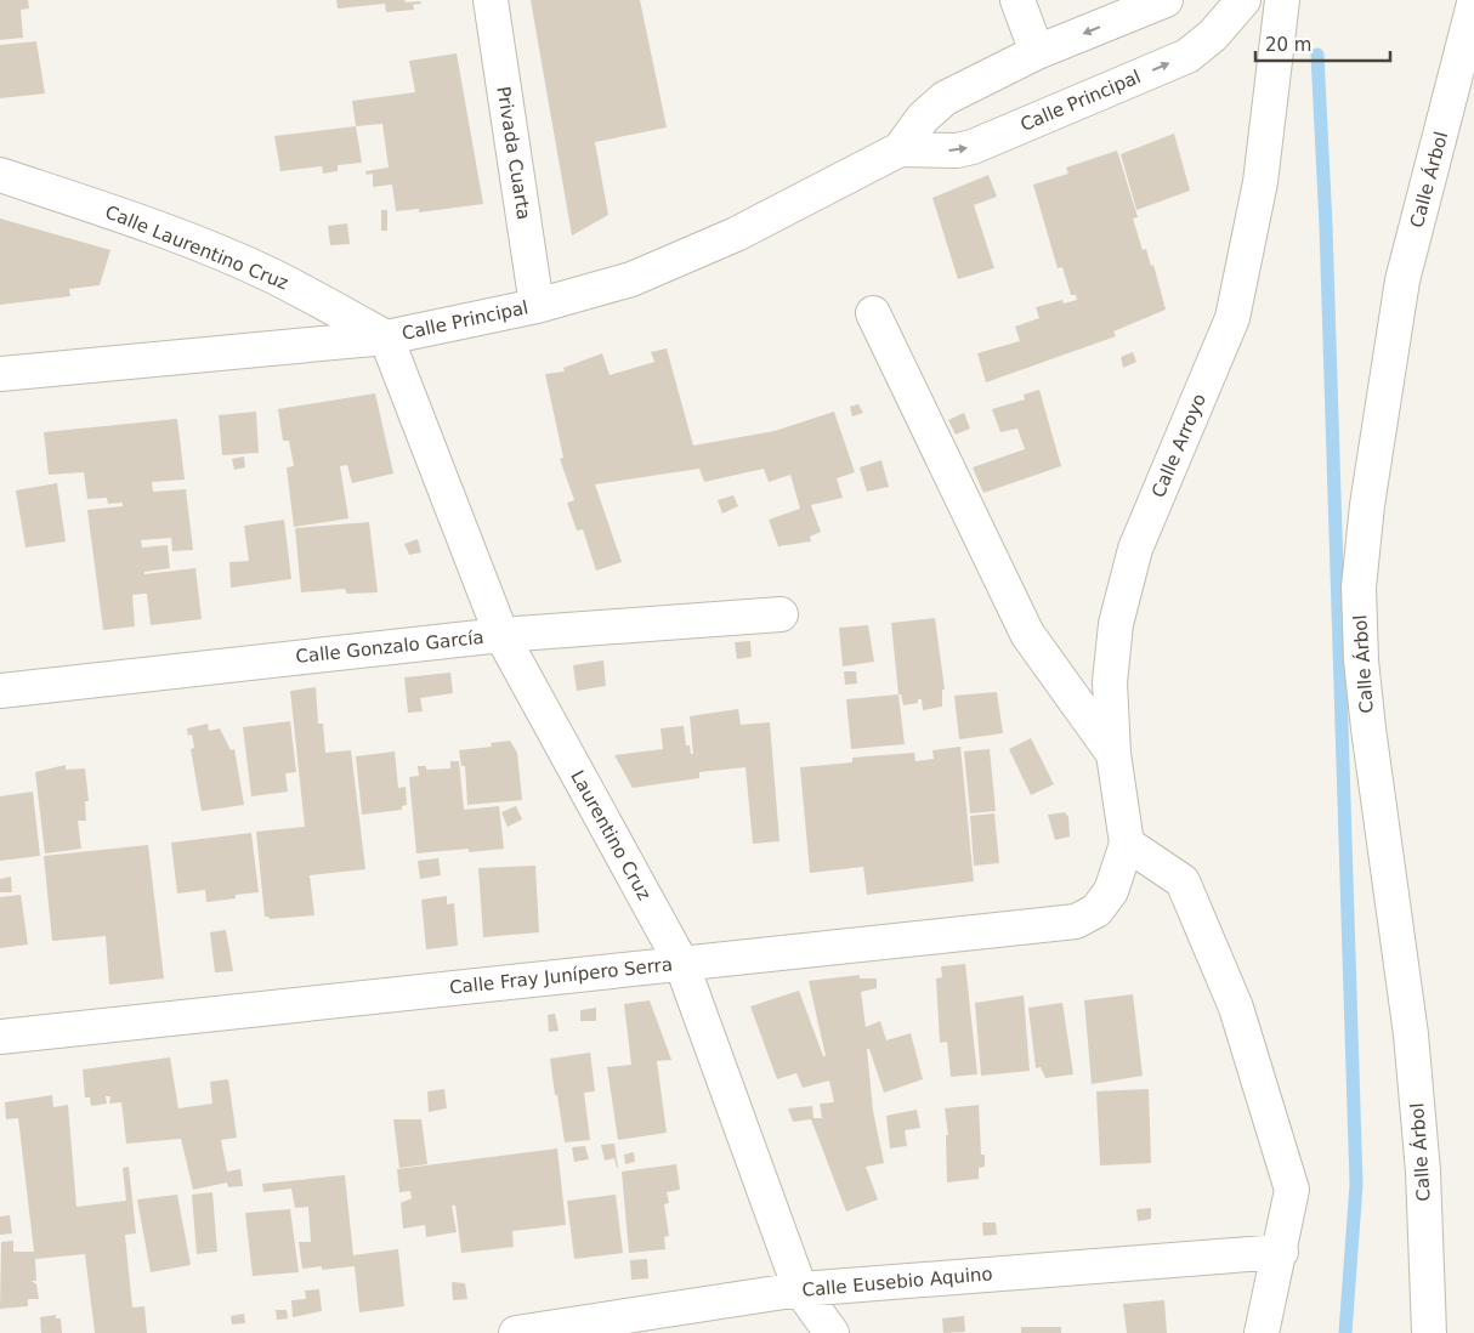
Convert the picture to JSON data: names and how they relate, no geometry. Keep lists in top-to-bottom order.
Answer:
{
  "streets": {
    "street": [
      "Calle Principal",
      "Privada Cuarta",
      "Calle Árbol",
      "Calle Laurentino Cruz",
      "Calle Arroyo",
      "Calle Gonzalo García",
      "Laurentino Cruz",
      "Calle Fray Junípero Serra",
      "Calle Eusebio Aquino"
    ]
  },
  "crossings": [
    ["Calle Principal", "Privada Cuarta"],
    ["Calle Principal", "Calle Laurentino Cruz"],
    ["Calle Principal", "Laurentino Cruz"],
    ["Calle Laurentino Cruz", "Laurentino Cruz"],
    ["Calle Arroyo", "Calle Fray Junípero Serra"],
    ["Calle Gonzalo García", "Laurentino Cruz"],
    ["Laurentino Cruz", "Calle Fray Junípero Serra"],
    ["Laurentino Cruz", "Calle Eusebio Aquino"]
  ],
  "scale_bar": "20 m"
}
